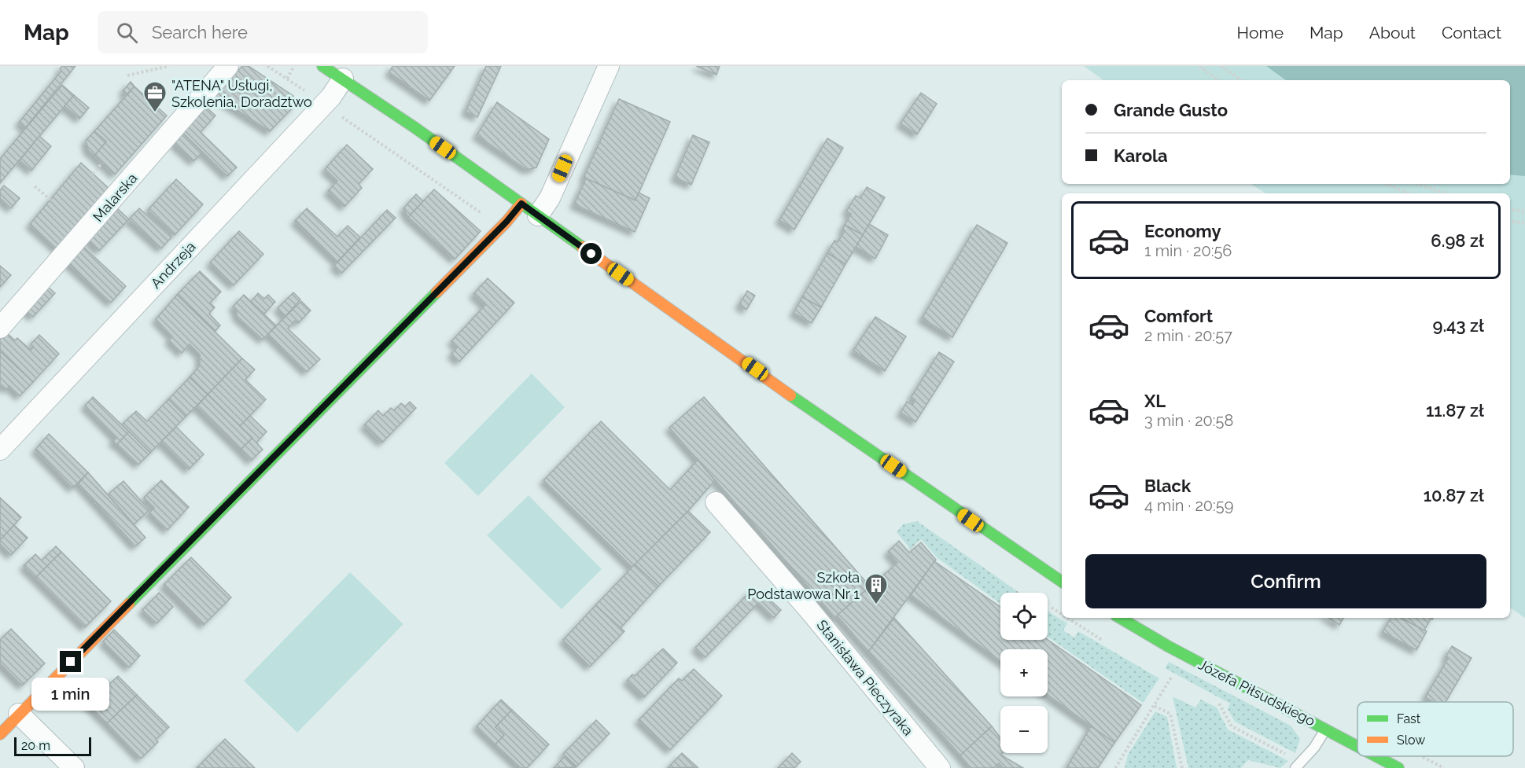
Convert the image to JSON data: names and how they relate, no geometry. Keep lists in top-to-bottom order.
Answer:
{
  "streets": {
    "street": [
      "Malarska",
      "Andrzeja",
      "Stanisława Pieczyraka",
      "Józefa Piłsudskiego"
    ]
  },
  "places": {
    "office": ["\"ATENA\" Usługi, Szkolenia, Doradztwo"],
    "building": ["Szkoła Podstawowa Nr 1"]
  },
  "legend": ["Fast", "Slow"],
  "scale_bar": "20 m",
  "page": {
    "header": "Map",
    "search": "Search here",
    "nav": [
      "Home",
      "Map",
      "About",
      "Contact"
    ],
    "banner": ["Grande Gusto", "Karola"],
    "list": [
      {
        "name": "Economy",
        "note": "1 min · 20:56",
        "value": "6.98 zł"
      },
      {
        "name": "Comfort",
        "note": "2 min · 20:57",
        "value": "9.43 zł"
      },
      {
        "name": "XL",
        "note": "3 min · 20:58",
        "value": "11.87 zł"
      },
      {
        "name": "Black",
        "note": "4 min · 20:59",
        "value": "10.87 zł"
      }
    ],
    "buttons": "Confirm",
    "map_buttons": ["+", "−"],
    "bubble": "1 min",
    "scale": "20 m"
  }
}
